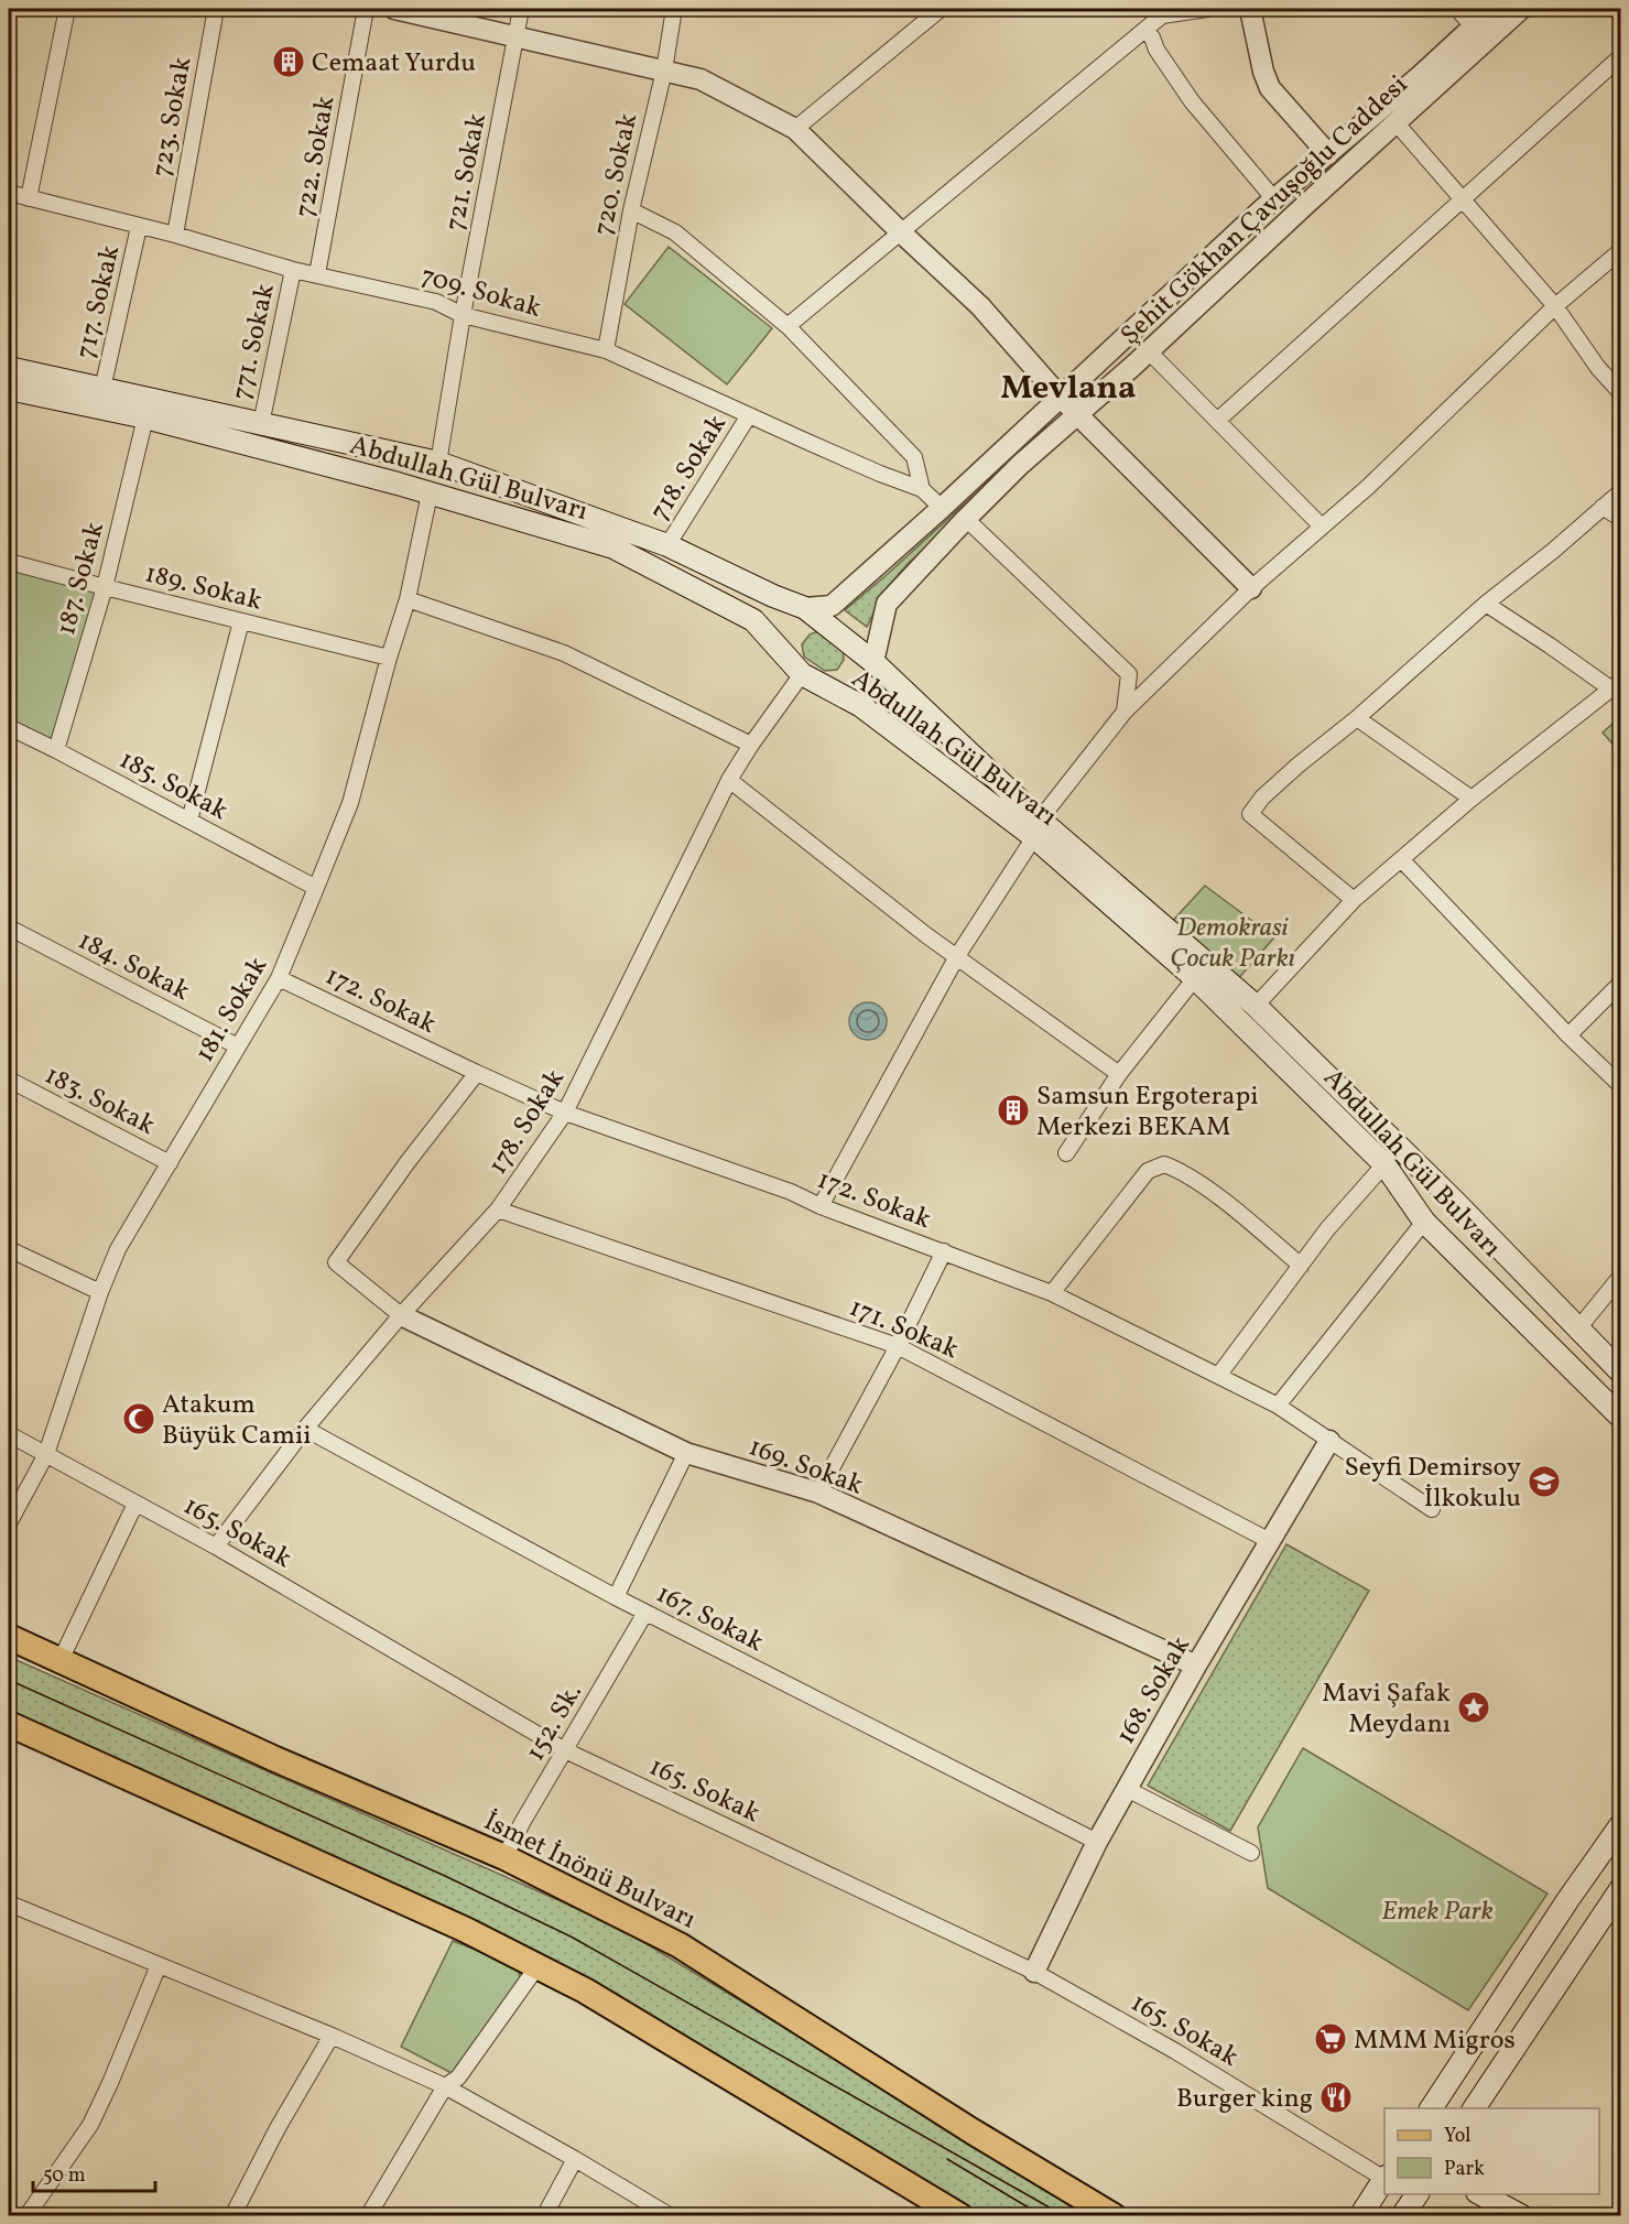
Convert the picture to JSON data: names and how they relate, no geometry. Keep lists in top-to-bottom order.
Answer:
{
  "streets": {
    "main road": ["Abdullah Gül Bulvarı", "İsmet İnönü Bulvarı"],
    "street": [
      "723. Sokak",
      "722. Sokak",
      "721. Sokak",
      "720. Sokak",
      "Şehit Gökhan Çavuşoğlu Caddesi",
      "709. Sokak",
      "717. Sokak",
      "771. Sokak",
      "718. Sokak",
      "187. Sokak",
      "189. Sokak",
      "185. Sokak",
      "184. Sokak",
      "172. Sokak",
      "181. Sokak",
      "183. Sokak",
      "178. Sokak",
      "171. Sokak",
      "169. Sokak",
      "165. Sokak",
      "167. Sokak",
      "168. Sokak",
      "152. Sk."
    ]
  },
  "crossings": [
    ["723. Sokak", "709. Sokak"],
    ["722. Sokak", "709. Sokak"],
    ["721. Sokak", "709. Sokak"],
    ["721. Sokak", "Abdullah Gül Bulvarı"],
    ["720. Sokak", "709. Sokak"],
    ["Şehit Gökhan Çavuşoğlu Caddesi", "Abdullah Gül Bulvarı"],
    ["709. Sokak", "717. Sokak"],
    ["709. Sokak", "771. Sokak"],
    ["709. Sokak", "718. Sokak"],
    ["717. Sokak", "Abdullah Gül Bulvarı"],
    ["771. Sokak", "Abdullah Gül Bulvarı"],
    ["718. Sokak", "Abdullah Gül Bulvarı"],
    ["Abdullah Gül Bulvarı", "187. Sokak"],
    ["Abdullah Gül Bulvarı", "181. Sokak"],
    ["Abdullah Gül Bulvarı", "178. Sokak"],
    ["187. Sokak", "189. Sokak"],
    ["187. Sokak", "185. Sokak"],
    ["189. Sokak", "181. Sokak"],
    ["185. Sokak", "181. Sokak"],
    ["184. Sokak", "181. Sokak"],
    ["172. Sokak", "181. Sokak"],
    ["172. Sokak", "178. Sokak"],
    ["172. Sokak", "168. Sokak"],
    ["181. Sokak", "183. Sokak"],
    ["181. Sokak", "165. Sokak"],
    ["178. Sokak", "171. Sokak"],
    ["178. Sokak", "169. Sokak"],
    ["178. Sokak", "165. Sokak"],
    ["178. Sokak", "167. Sokak"],
    ["171. Sokak", "168. Sokak"],
    ["169. Sokak", "168. Sokak"],
    ["165. Sokak", "168. Sokak"],
    ["165. Sokak", "152. Sk."],
    ["167. Sokak", "168. Sokak"],
    ["167. Sokak", "152. Sk."],
    ["152. Sk.", "İsmet İnönü Bulvarı"]
  ],
  "districts": ["Mevlana"],
  "parks": ["Demokrasi Çocuk Parkı", "Emek Park"],
  "places": {
    "building": ["Cemaat Yurdu", "Samsun Ergoterapi Merkezi BEKAM"],
    "mosque": ["Atakum Büyük Camii"],
    "school or university": ["Seyfi Demirsoy İlkokulu"],
    "place": ["Mavi Şafak Meydanı"],
    "supermarket": ["MMM Migros"],
    "restaurant": ["Burger king"]
  },
  "legend": ["Yol", "Park"],
  "scale_bar": "50 m"
}
